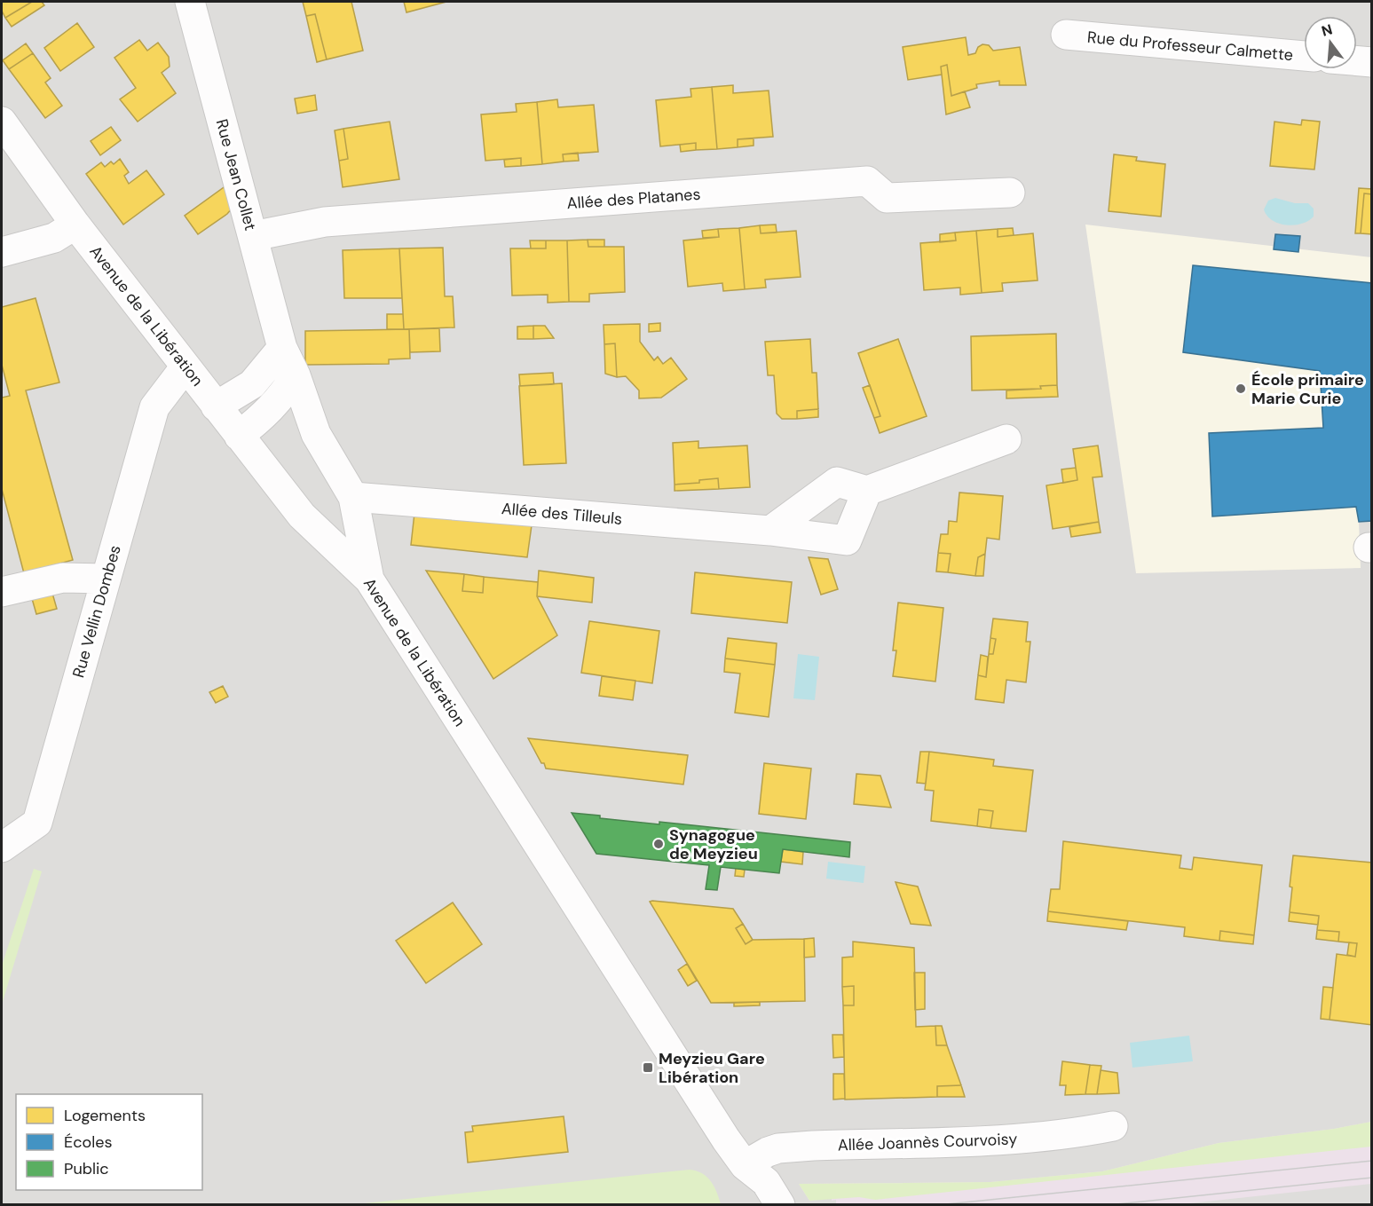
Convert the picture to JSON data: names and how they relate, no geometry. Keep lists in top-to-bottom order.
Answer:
{
  "streets": {
    "street": [
      "Rue du Professeur Calmette",
      "Rue Jean Collet",
      "Allée des Platanes",
      "Avenue de la Libération",
      "Allée des Tilleuls",
      "Rue Vellin Dombes",
      "Allée Joannès Courvoisy"
    ]
  },
  "crossings": [
    ["Rue Jean Collet", "Allée des Platanes"],
    ["Rue Jean Collet", "Avenue de la Libération"],
    ["Rue Jean Collet", "Allée des Tilleuls"],
    ["Avenue de la Libération", "Rue Vellin Dombes"],
    ["Avenue de la Libération", "Allée Joannès Courvoisy"]
  ],
  "places": {
    "other": ["École primaire Marie Curie", "Synagogue de Meyzieu"],
    "transit": ["Meyzieu Gare Libération"]
  },
  "legend": ["Logements", "Écoles", "Public"],
  "north": "top"
}
